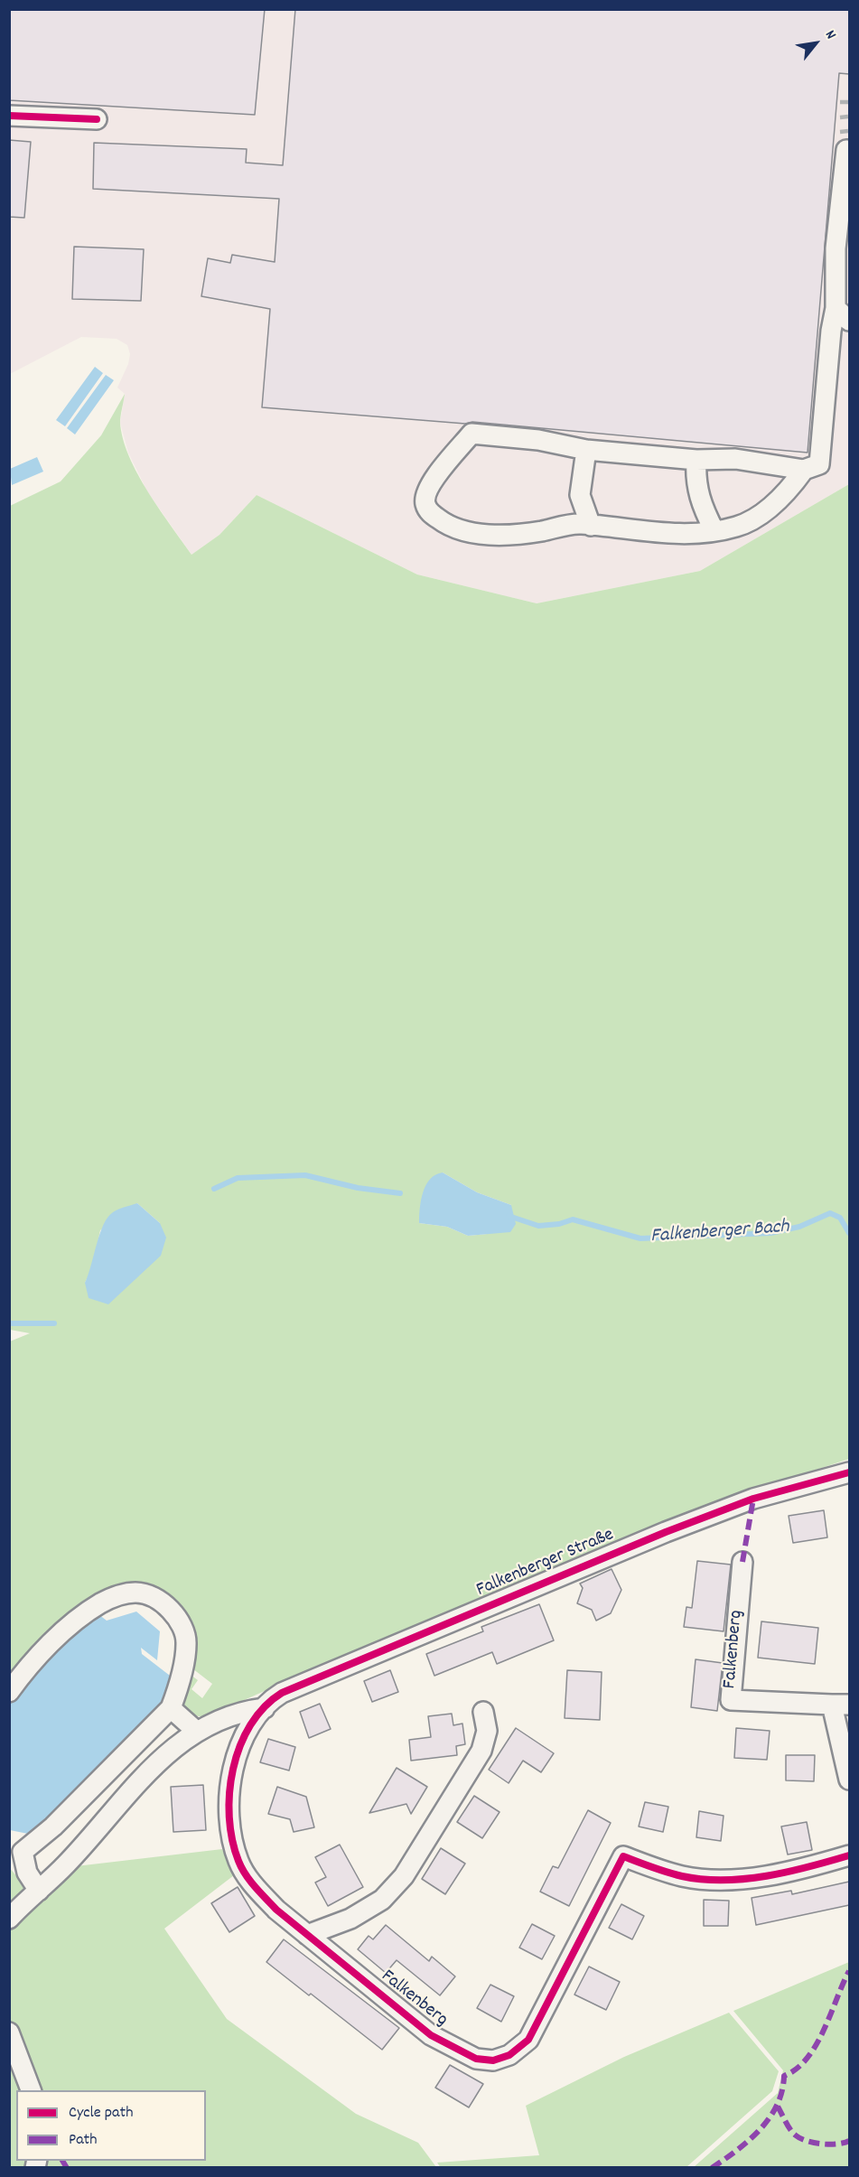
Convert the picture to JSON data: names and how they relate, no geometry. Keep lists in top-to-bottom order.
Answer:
{
  "streets": {
    "street": ["Falkenberger Straße", "Falkenberg"]
  },
  "crossings": [
    ["Falkenberger Straße", "Falkenberg"]
  ],
  "water": ["Falkenberger Bach"],
  "legend": ["Cycle path", "Path"],
  "north": "top right"
}
